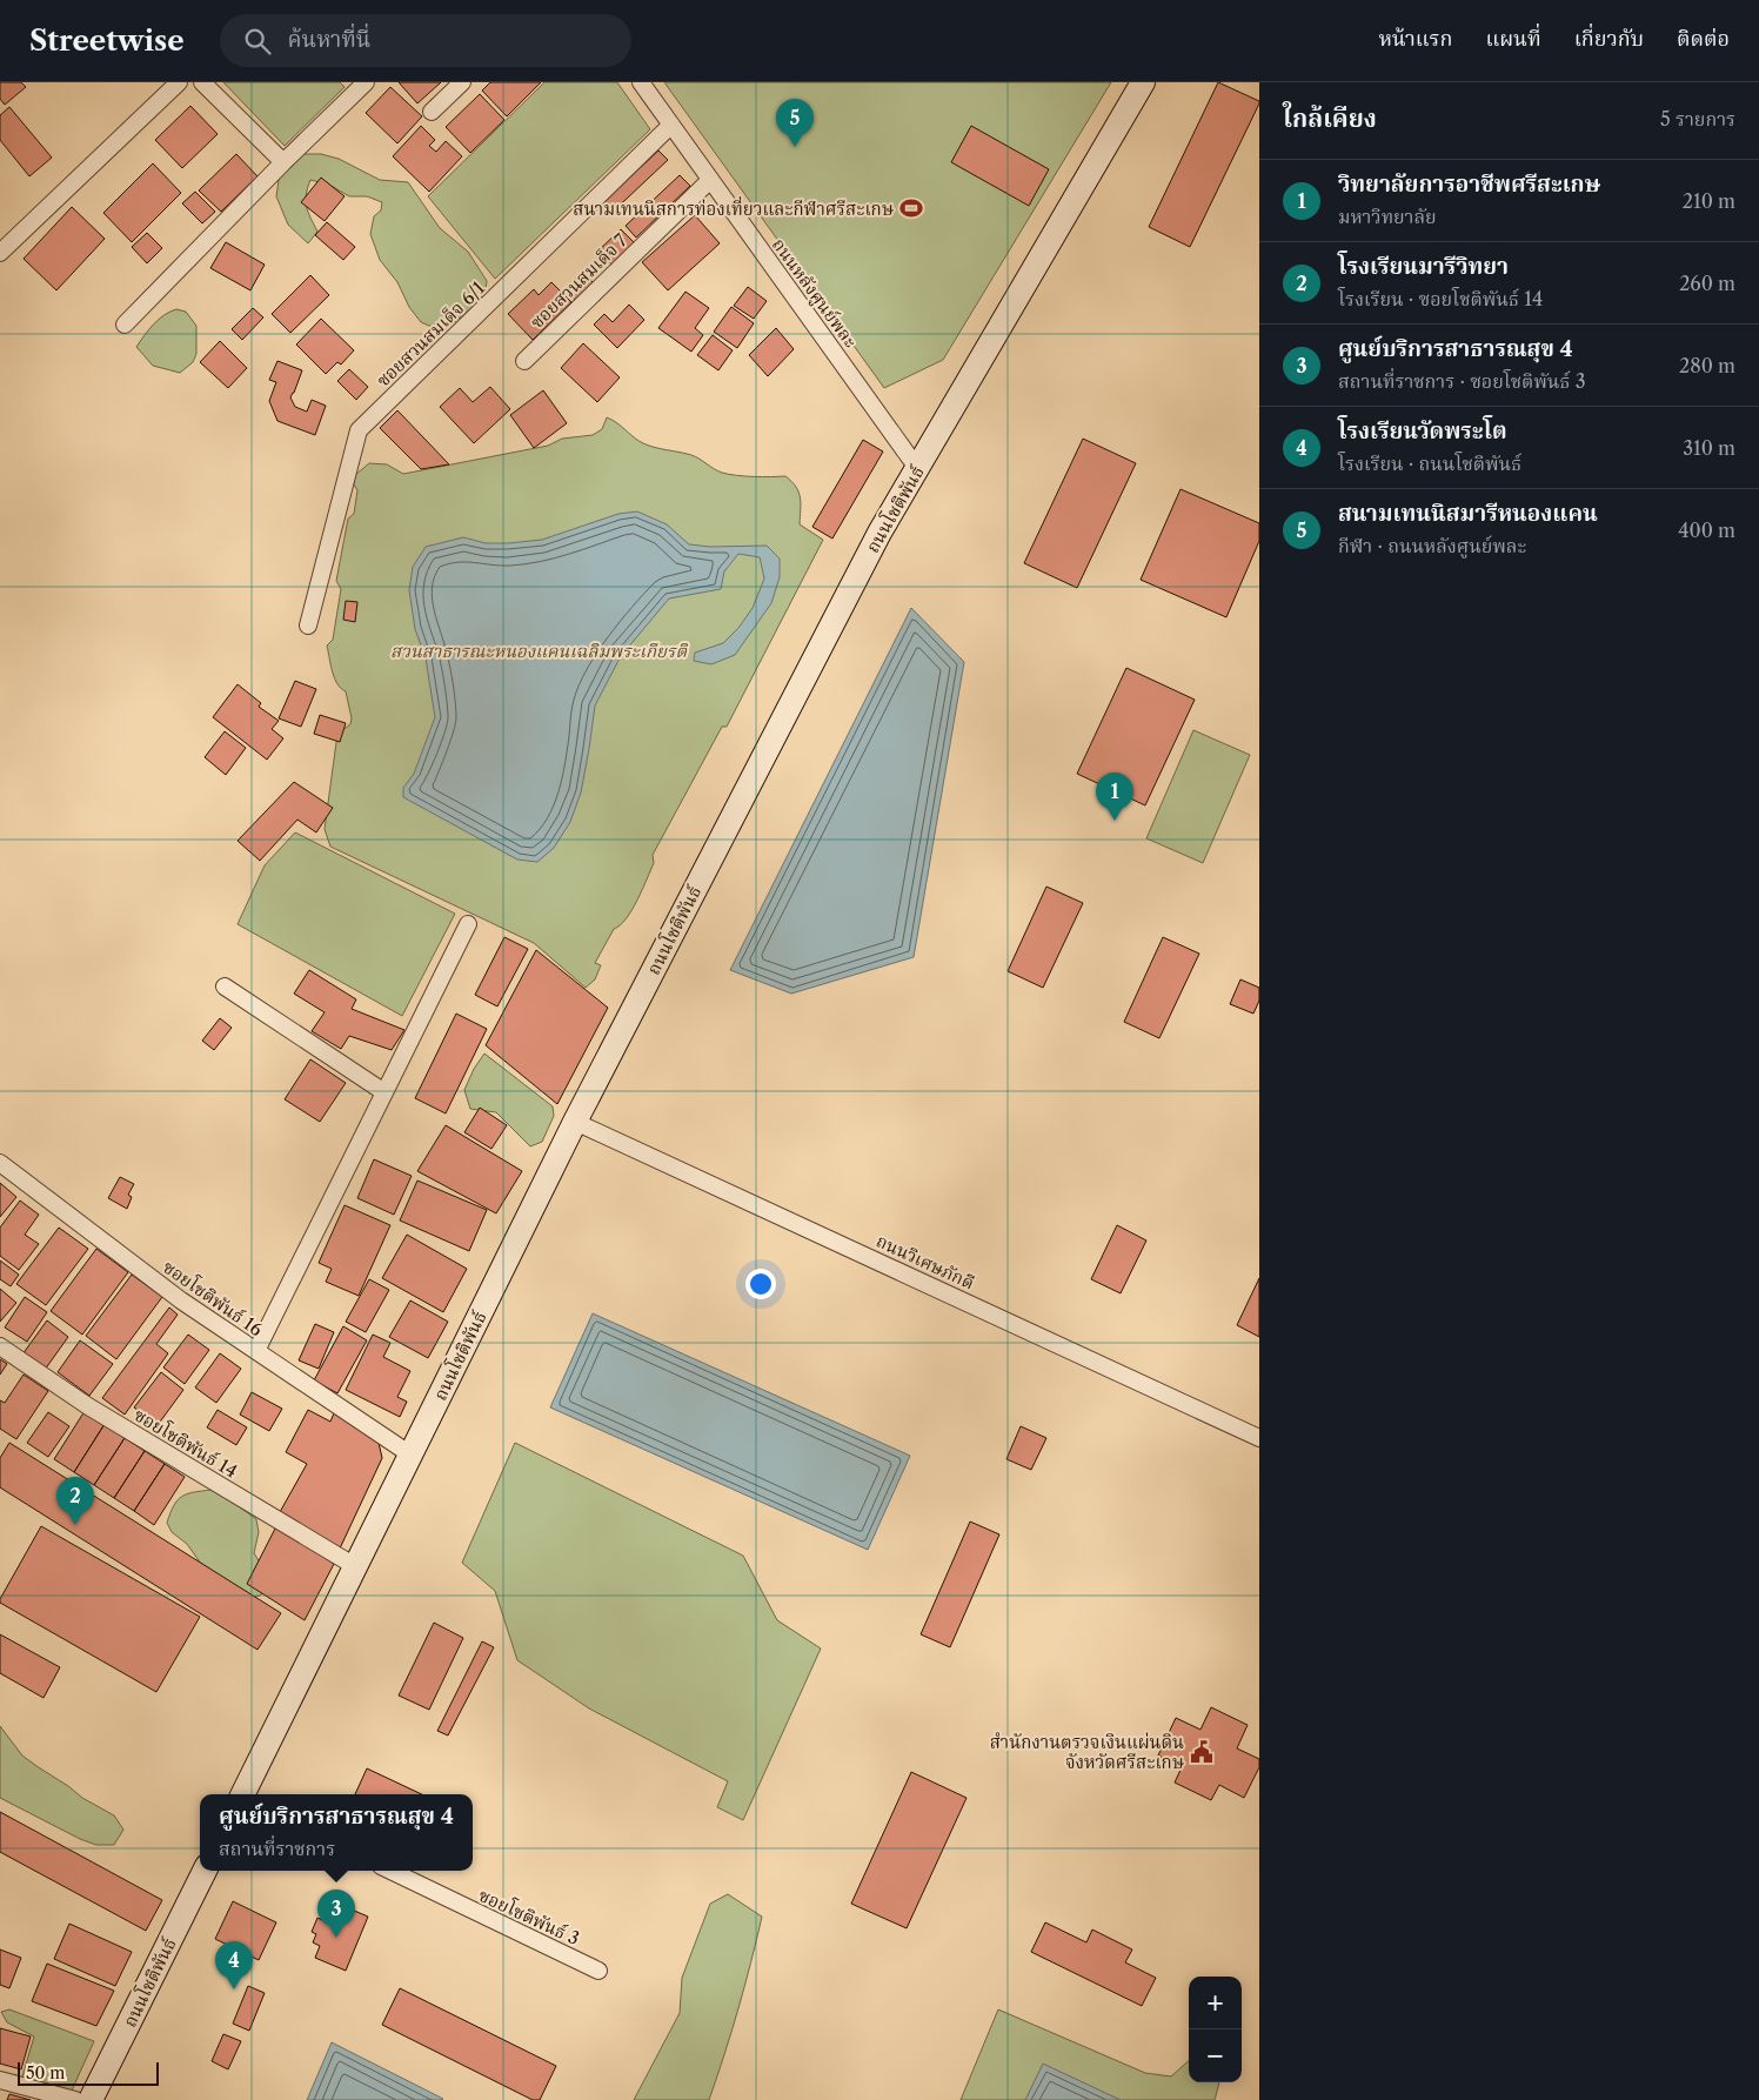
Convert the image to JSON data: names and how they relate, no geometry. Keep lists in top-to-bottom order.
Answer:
{
  "streets": {
    "street": [
      "ซอยสวนสมเด็จ 7",
      "ถนนหลังศูนย์พละ",
      "ซอยสวนสมเด็จ 6/1",
      "ถนนโชติพันธ์",
      "ถนนวิเศษภักดี",
      "ซอยโชติพันธ์ 16",
      "ซอยโชติพันธ์ 14",
      "ซอยโชติพันธ์ 3"
    ]
  },
  "crossings": [
    ["ซอยสวนสมเด็จ 7", "ถนนหลังศูนย์พละ"],
    ["ถนนหลังศูนย์พละ", "ซอยสวนสมเด็จ 6/1"],
    ["ถนนหลังศูนย์พละ", "ถนนโชติพันธ์"],
    ["ถนนโชติพันธ์", "ถนนวิเศษภักดี"],
    ["ถนนโชติพันธ์", "ซอยโชติพันธ์ 16"],
    ["ถนนโชติพันธ์", "ซอยโชติพันธ์ 14"]
  ],
  "parks": ["สวนสาธารณะหนองแคนเฉลิมพระเกียรติ"],
  "places": {
    "sports": ["สนามเทนนิสการท่องเที่ยวและกีฬาศรีสะเกษ"],
    "public building": ["สำนักงานตรวจเงินแผ่นดิน จังหวัดศรีสะเกษ"]
  },
  "scale_bar": "50 m",
  "page": {
    "header": "Streetwise",
    "search": "ค้นหาที่นี่",
    "nav": [
      "หน้าแรก",
      "แผนที่",
      "เกี่ยวกับ",
      "ติดต่อ"
    ],
    "heading": ["ใกล้เคียง", "5 รายการ"],
    "pins": [
      "5",
      "1",
      "2",
      "3",
      "4"
    ],
    "list": [
      {
        "mark": "1",
        "name": "วิทยาลัยการอาชีพศรีสะเกษ",
        "note": "มหาวิทยาลัย",
        "value": "210 m"
      },
      {
        "mark": "2",
        "name": "โรงเรียนมารีวิทยา",
        "note": "โรงเรียน · ซอยโชติพันธ์ 14",
        "value": "260 m"
      },
      {
        "mark": "3",
        "name": "ศูนย์บริการสาธารณสุข 4",
        "note": "สถานที่ราชการ · ซอยโชติพันธ์ 3",
        "value": "280 m"
      },
      {
        "mark": "4",
        "name": "โรงเรียนวัดพระโต",
        "note": "โรงเรียน · ถนนโชติพันธ์",
        "value": "310 m"
      },
      {
        "mark": "5",
        "name": "สนามเทนนิสมารีหนองแคน",
        "note": "กีฬา · ถนนหลังศูนย์พละ",
        "value": "400 m"
      }
    ],
    "popup": ["ศูนย์บริการสาธารณสุข 4", "สถานที่ราชการ"],
    "map_buttons": ["+", "−"],
    "scale": "50 m"
  }
}
